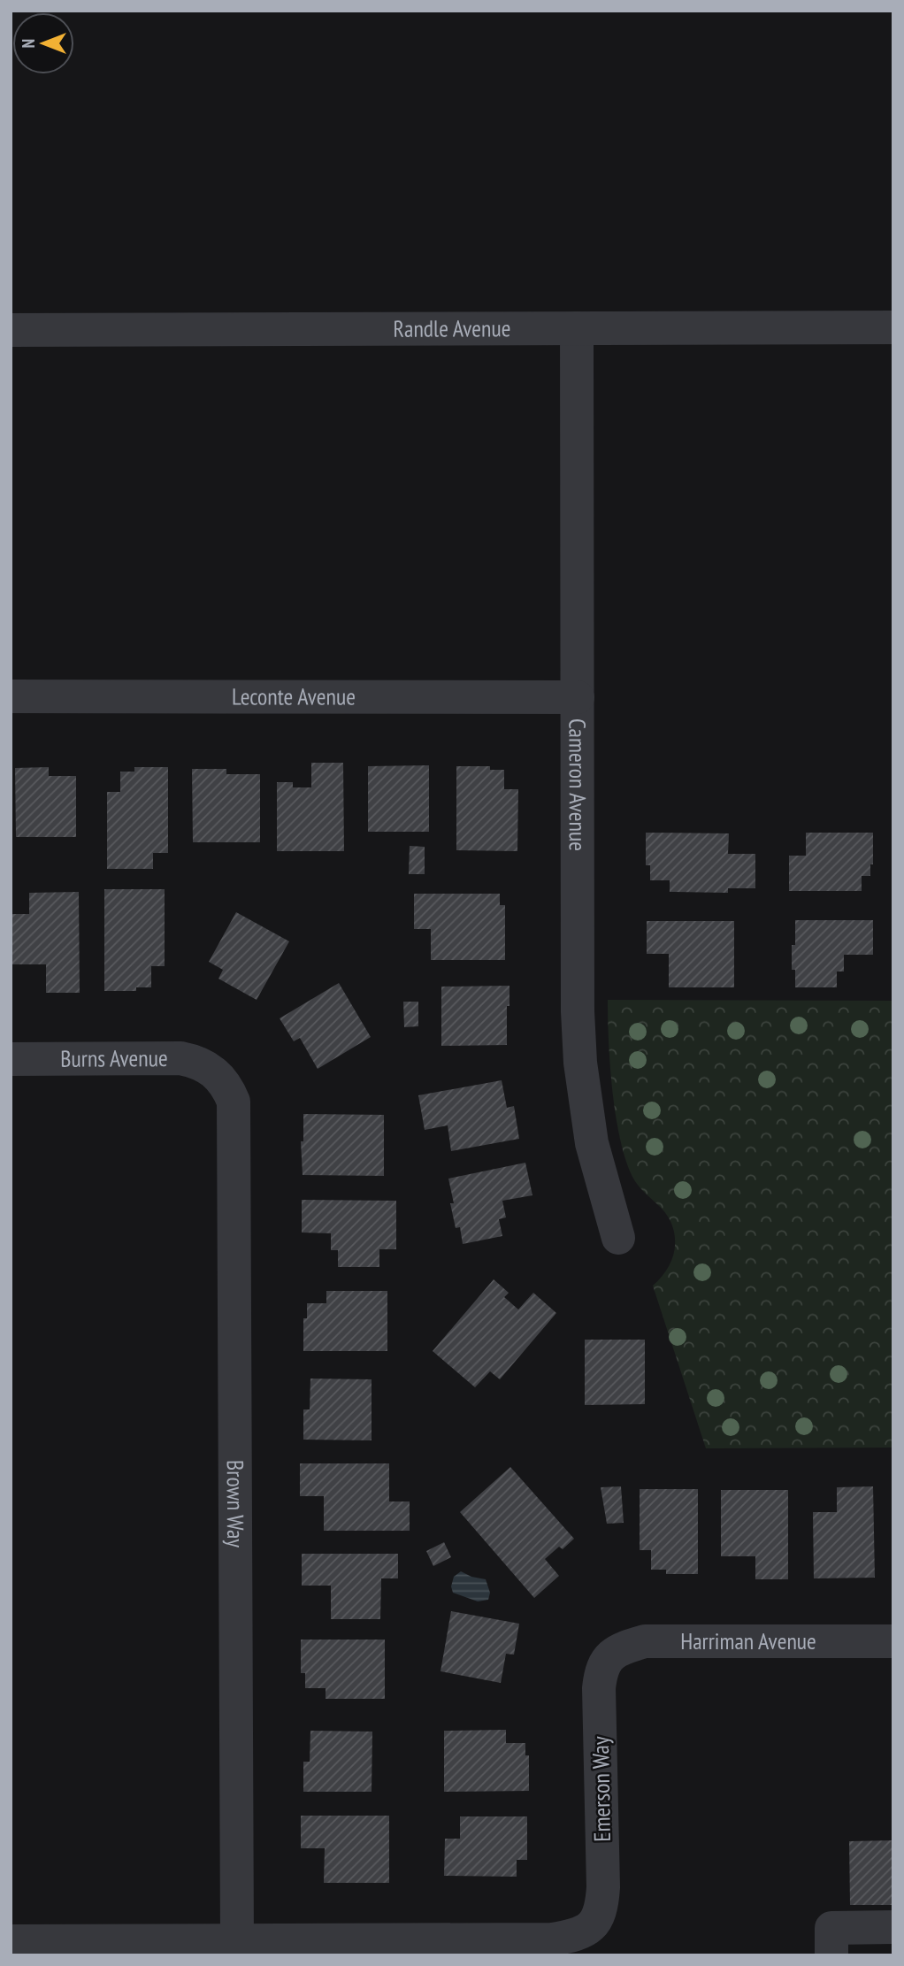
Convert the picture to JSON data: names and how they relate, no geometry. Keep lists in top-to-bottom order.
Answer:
{
  "streets": {
    "street": [
      "Randle Avenue",
      "Leconte Avenue",
      "Cameron Avenue",
      "Burns Avenue",
      "Brown Way",
      "Harriman Avenue",
      "Emerson Way"
    ]
  },
  "crossings": [
    ["Randle Avenue", "Cameron Avenue"],
    ["Leconte Avenue", "Cameron Avenue"],
    ["Burns Avenue", "Brown Way"],
    ["Brown Way", "Emerson Way"],
    ["Harriman Avenue", "Emerson Way"]
  ],
  "north": "left"
}
